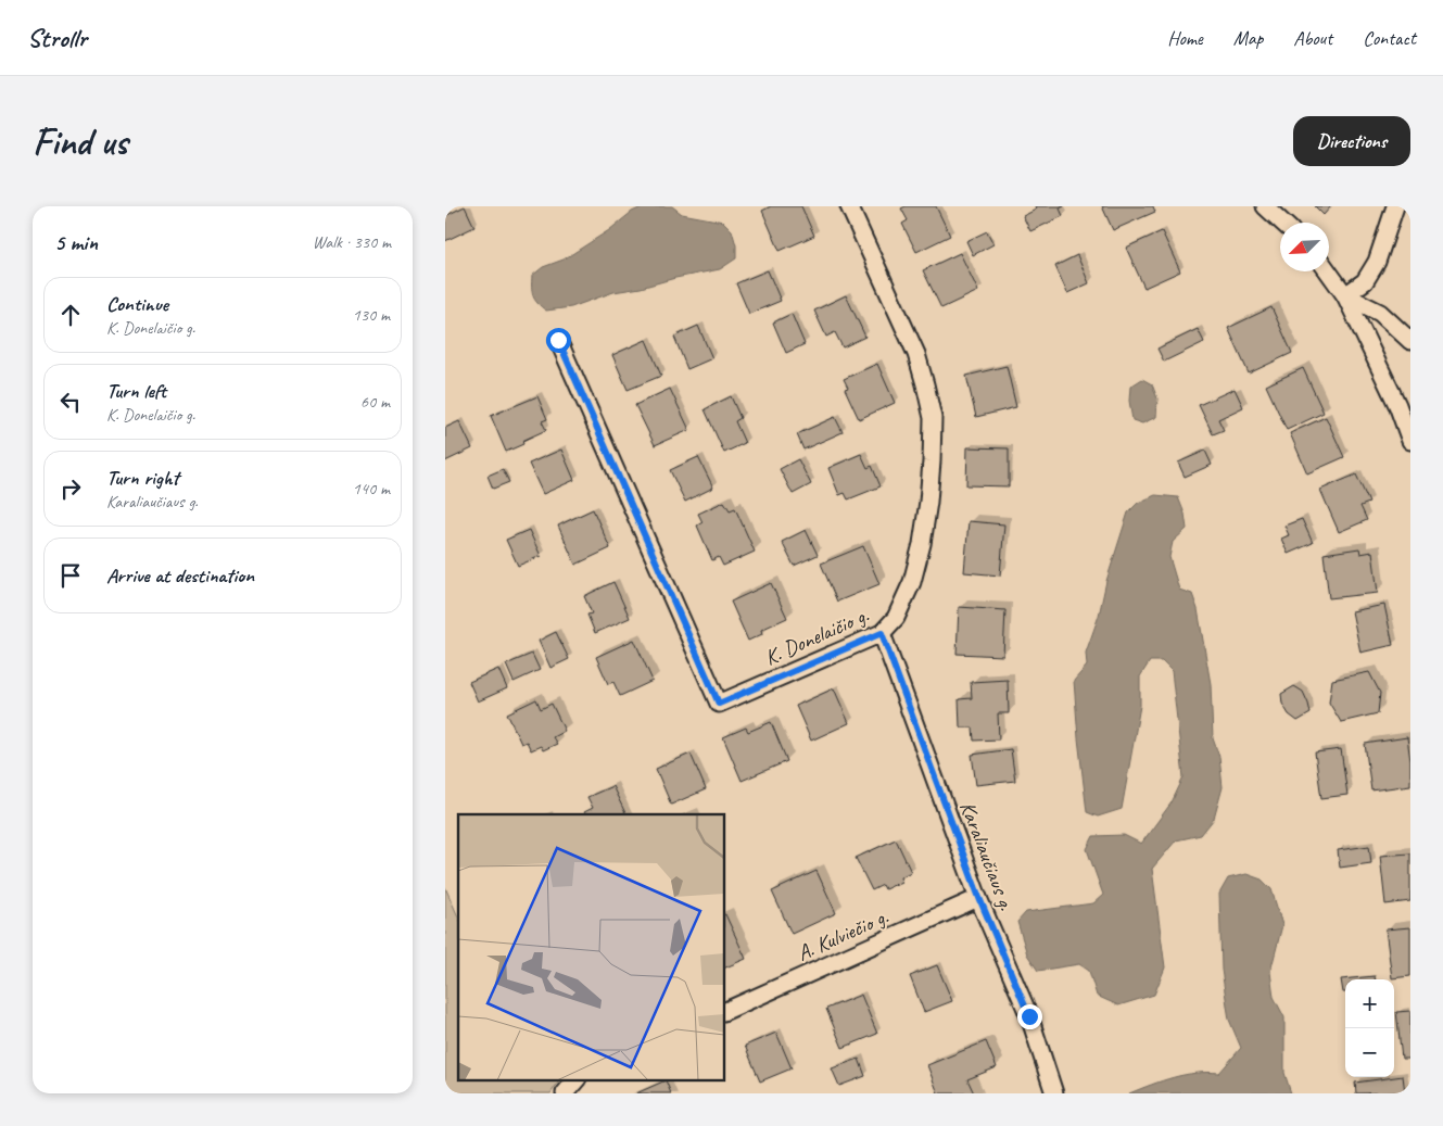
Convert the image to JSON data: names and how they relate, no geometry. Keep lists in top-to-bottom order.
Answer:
{
  "streets": {
    "street": ["K. Donelaičio g.", "Karaliaučiaus g.", "A. Kulviečio g."]
  },
  "crossings": [
    ["K. Donelaičio g.", "Karaliaučiaus g."],
    ["Karaliaučiaus g.", "A. Kulviečio g."]
  ],
  "north": "bottom left",
  "page": {
    "header": "Strollr",
    "nav": [
      "Home",
      "Map",
      "About",
      "Contact"
    ],
    "buttons": "Directions",
    "title": "Find us",
    "heading": ["5 min", "Walk · 330 m"],
    "list": [
      ["Continue", "K. Donelaičio g.", "130 m"],
      ["Turn left", "K. Donelaičio g.", "60 m"],
      ["Turn right", "Karaliaučiaus g.", "140 m"],
      "Arrive at destination"
    ],
    "map_buttons": ["+", "−"]
  }
}
